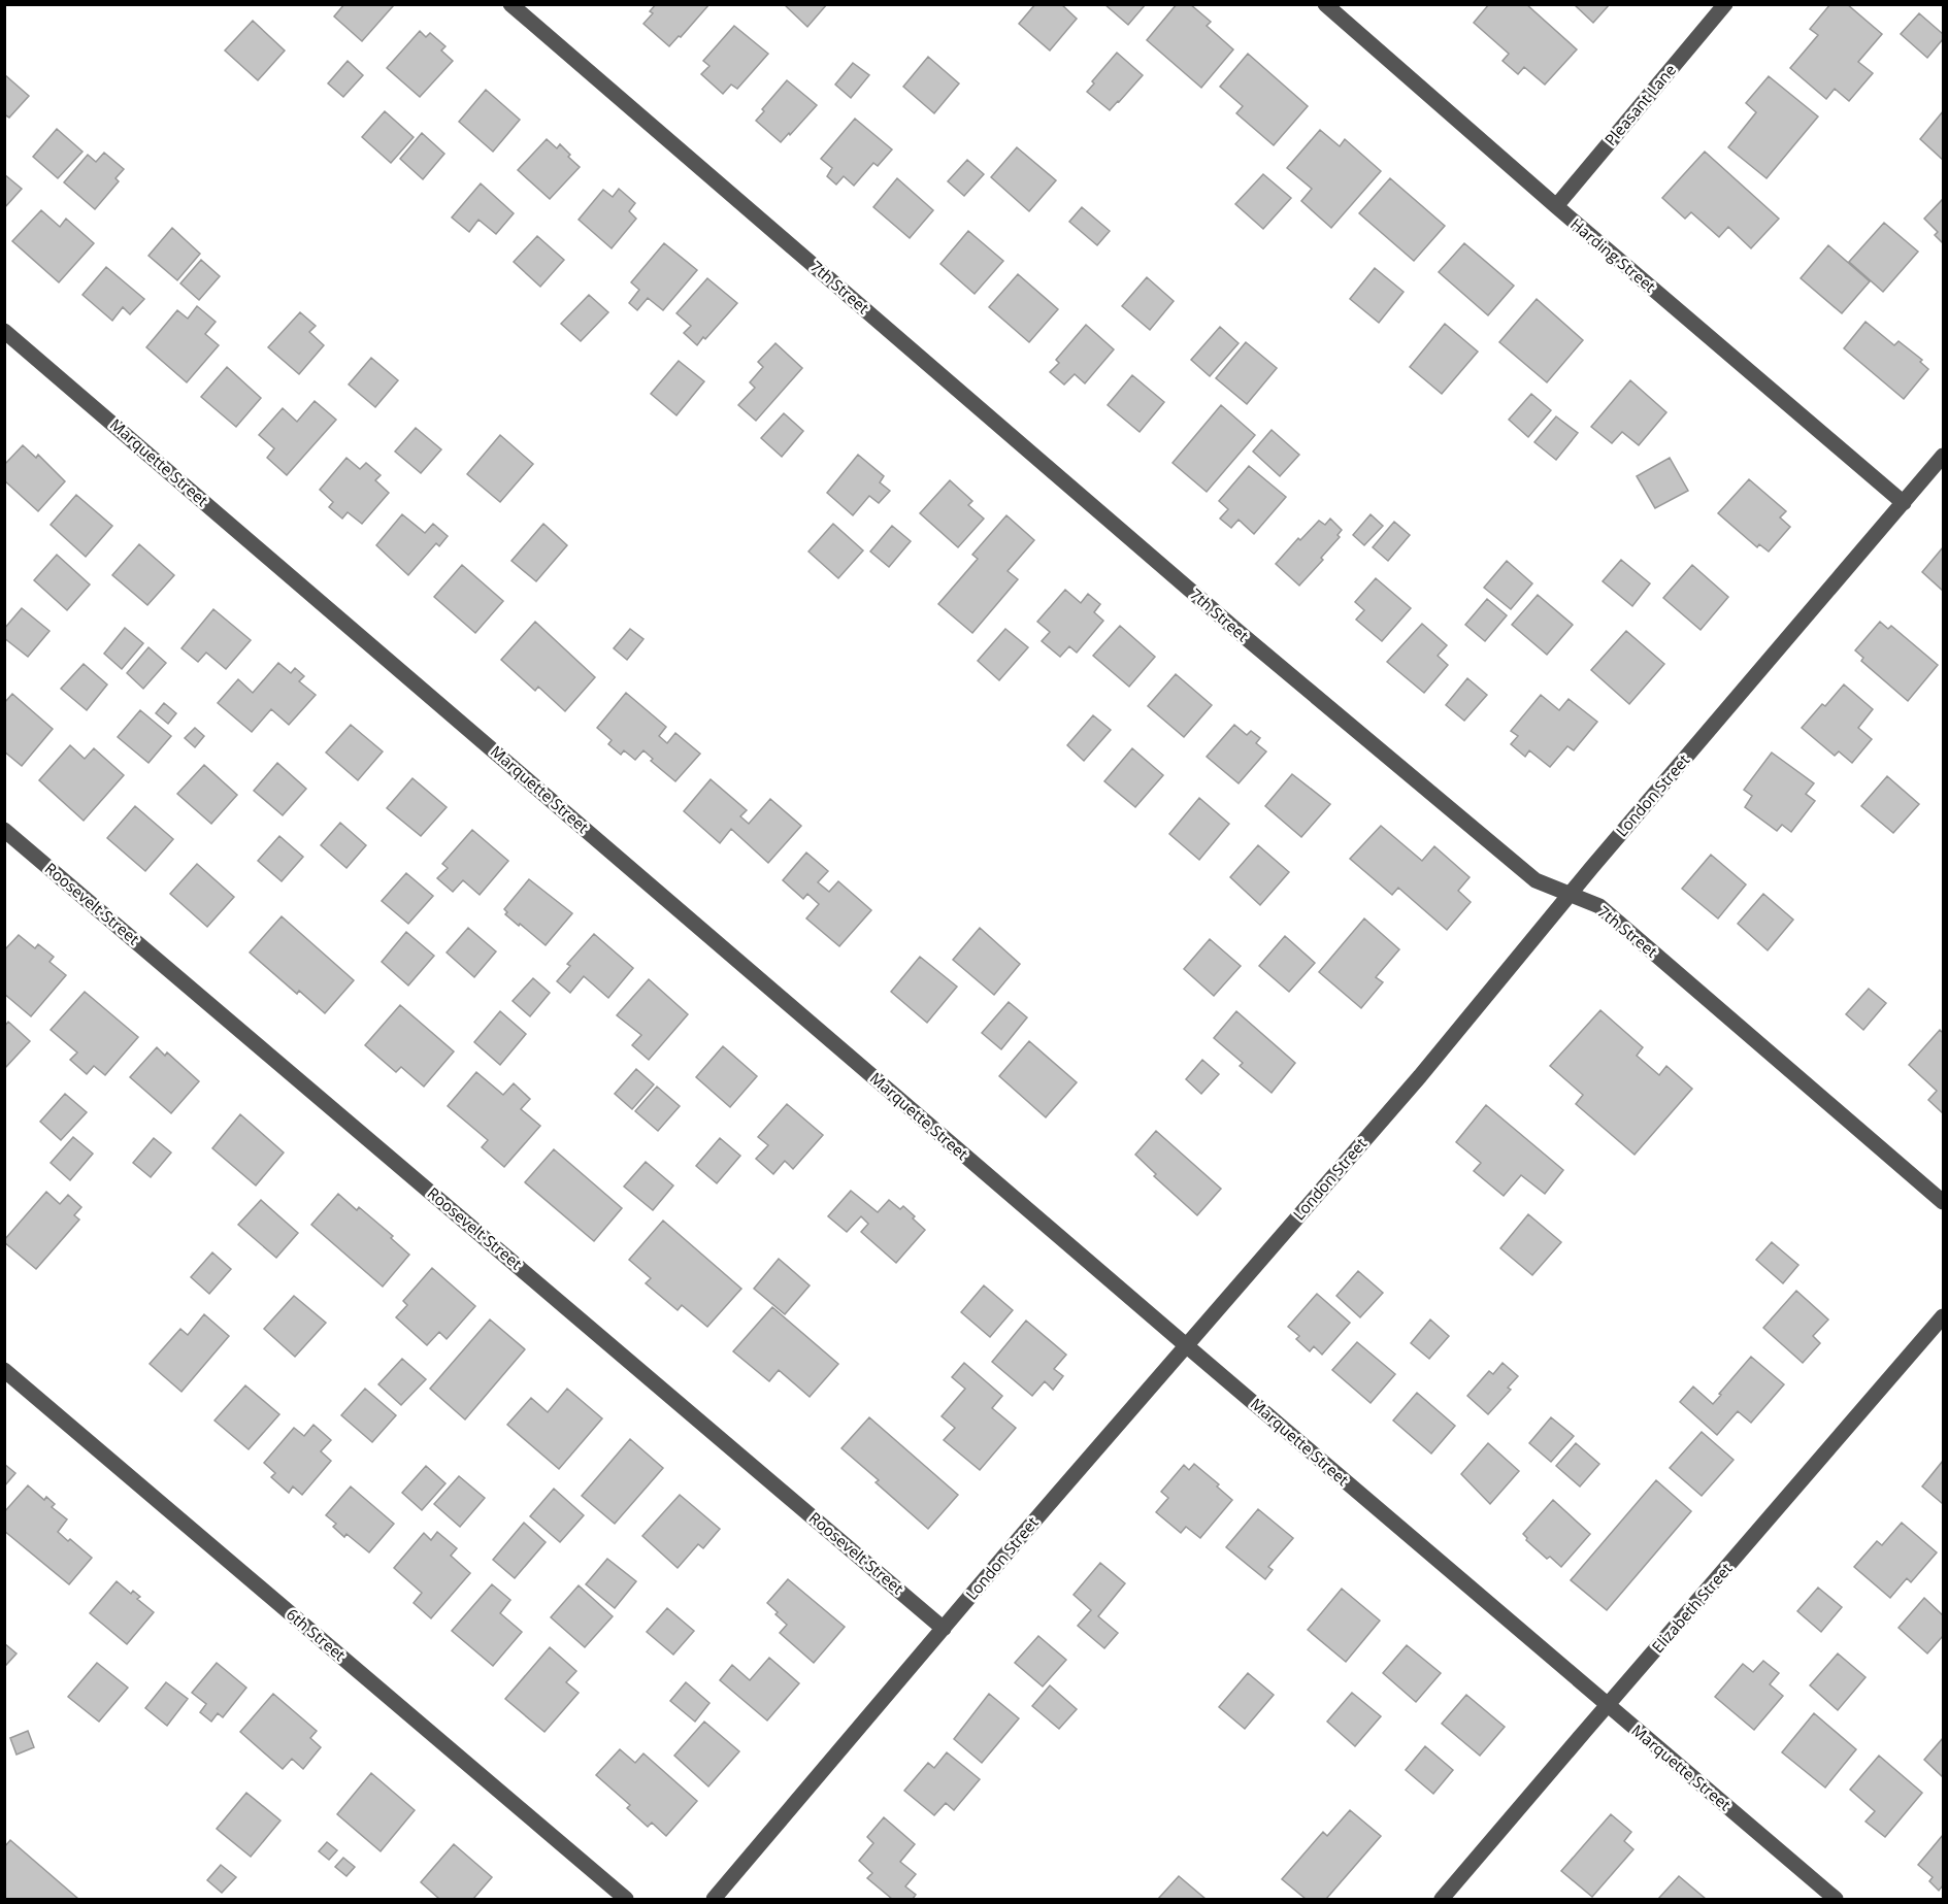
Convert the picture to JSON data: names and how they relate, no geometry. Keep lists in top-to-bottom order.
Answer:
{
  "streets": {
    "street": [
      "Pleasant Lane",
      "Harding Street",
      "7th Street",
      "Marquette Street",
      "London Street",
      "Roosevelt Street",
      "Elizabeth Street",
      "6th Street"
    ]
  },
  "crossings": [
    ["Pleasant Lane", "Harding Street"],
    ["Harding Street", "London Street"],
    ["7th Street", "London Street"],
    ["Marquette Street", "London Street"],
    ["Marquette Street", "Elizabeth Street"],
    ["London Street", "Roosevelt Street"]
  ]
}
